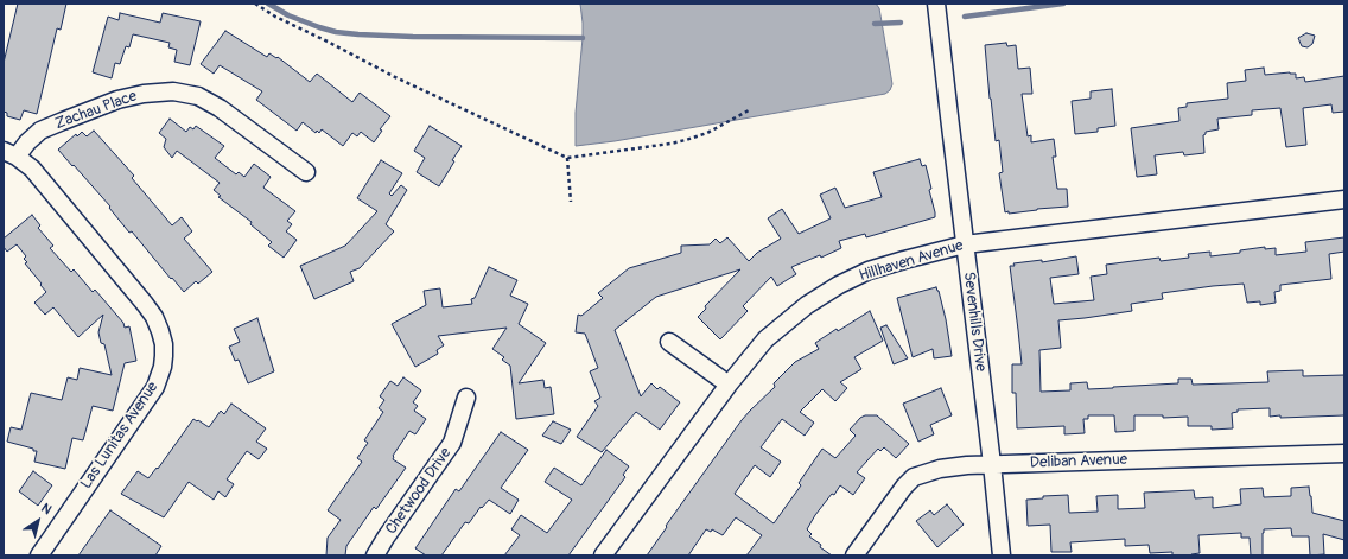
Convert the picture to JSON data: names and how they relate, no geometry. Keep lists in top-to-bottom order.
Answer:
{
  "streets": {
    "street": [
      "Zachau Place",
      "Hillhaven Avenue",
      "Sevenhills Drive",
      "Las Lunitas Avenue",
      "Deliban Avenue",
      "Chetwood Drive"
    ]
  },
  "crossings": [
    ["Zachau Place", "Las Lunitas Avenue"],
    ["Hillhaven Avenue", "Sevenhills Drive"],
    ["Sevenhills Drive", "Deliban Avenue"]
  ],
  "north": "top right"
}
